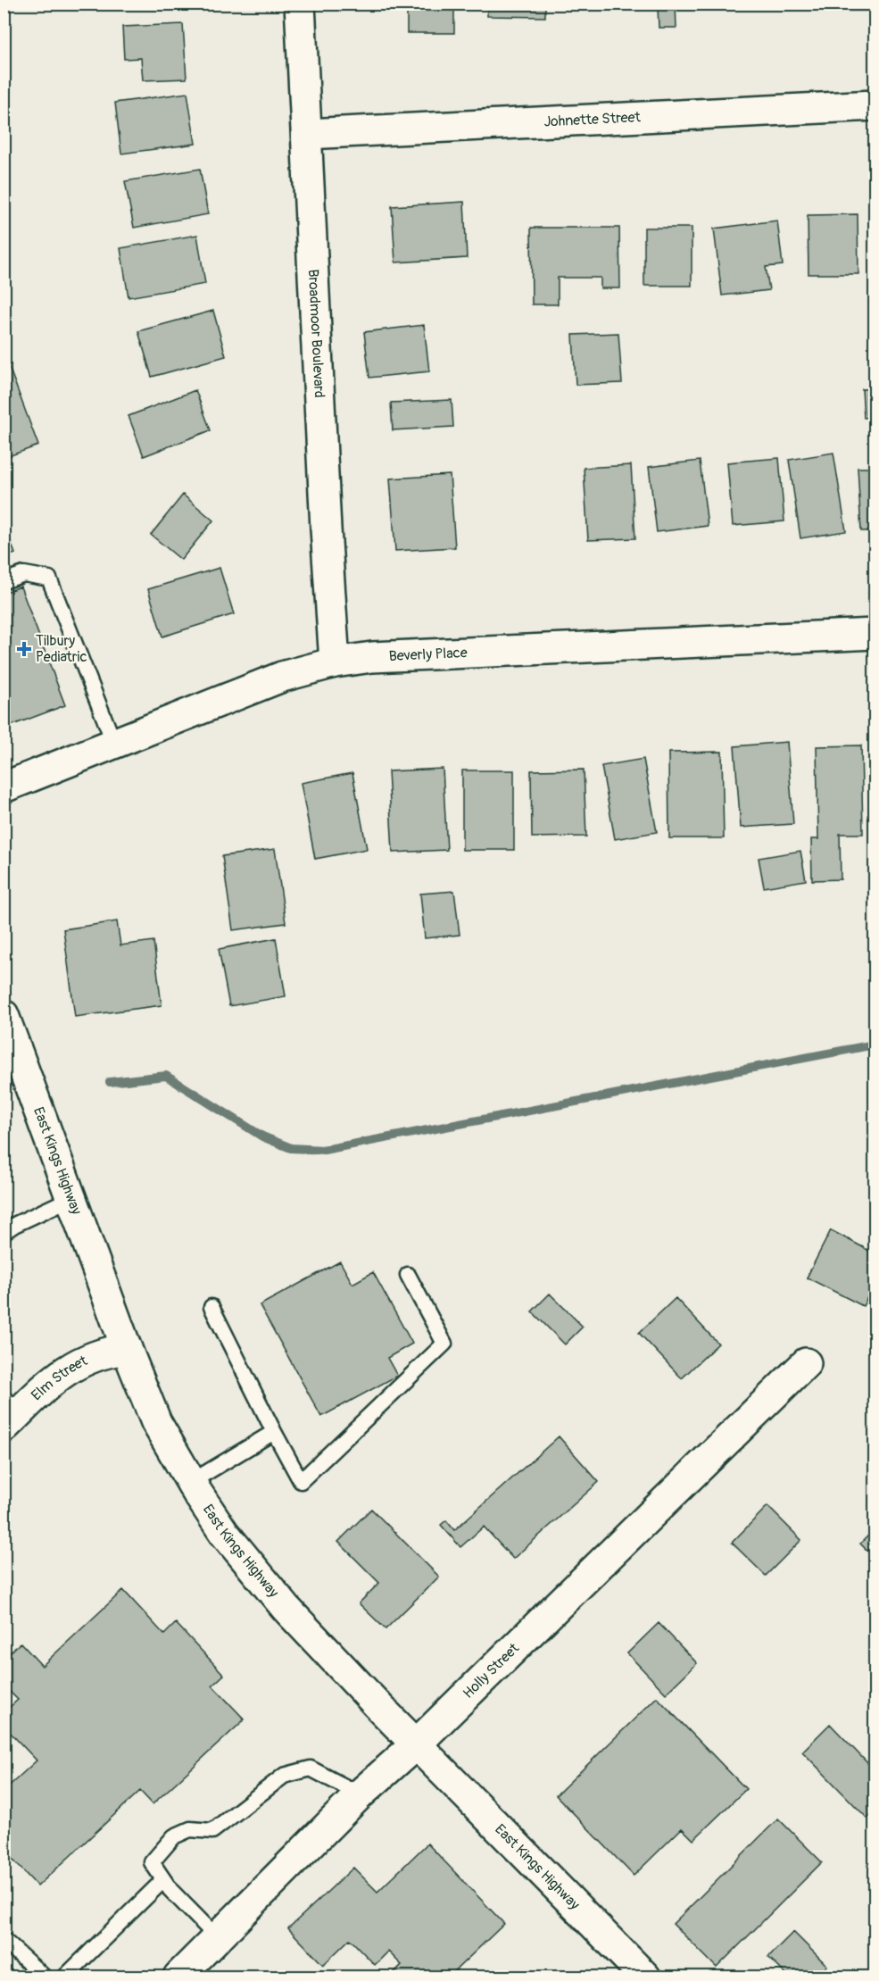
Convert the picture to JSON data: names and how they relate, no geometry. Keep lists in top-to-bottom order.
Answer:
{
  "streets": {
    "street": [
      "Johnette Street",
      "Broadmoor Boulevard",
      "Beverly Place",
      "East Kings Highway",
      "Elm Street",
      "Holly Street"
    ]
  },
  "crossings": [
    ["Johnette Street", "Broadmoor Boulevard"],
    ["Broadmoor Boulevard", "Beverly Place"],
    ["East Kings Highway", "Elm Street"],
    ["East Kings Highway", "Holly Street"]
  ],
  "places": {
    "health": ["Tilbury Pediatric"]
  }
}
